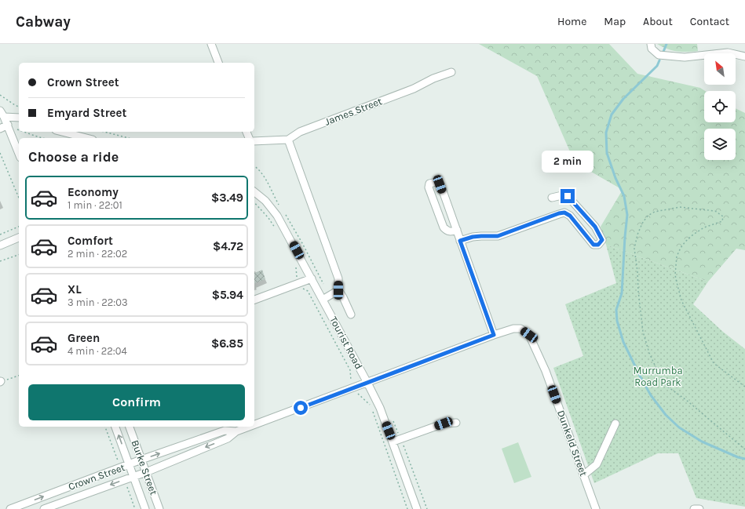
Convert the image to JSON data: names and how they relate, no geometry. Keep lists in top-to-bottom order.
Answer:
{
  "streets": {
    "street": [
      "James Street",
      "Tourist Road",
      "Dunkeld Street",
      "Burke Street",
      "Crown Street"
    ]
  },
  "crossings": [
    ["James Street", "Tourist Road"],
    ["Tourist Road", "Crown Street"],
    ["Dunkeld Street", "Crown Street"],
    ["Burke Street", "Crown Street"]
  ],
  "parks": ["Murrumba Road Park"],
  "north": "top left",
  "page": {
    "header": "Cabway",
    "nav": [
      "Home",
      "Map",
      "About",
      "Contact"
    ],
    "banner": ["Crown Street", "Emyard Street"],
    "heading": "Choose a ride",
    "bubble": "2 min",
    "list": [
      {
        "name": "Economy",
        "note": "1 min · 22:01",
        "value": "$3.49"
      },
      {
        "name": "Comfort",
        "note": "2 min · 22:02",
        "value": "$4.72"
      },
      {
        "name": "XL",
        "note": "3 min · 22:03",
        "value": "$5.94"
      },
      {
        "name": "Green",
        "note": "4 min · 22:04",
        "value": "$6.85"
      }
    ],
    "buttons": "Confirm"
  }
}
